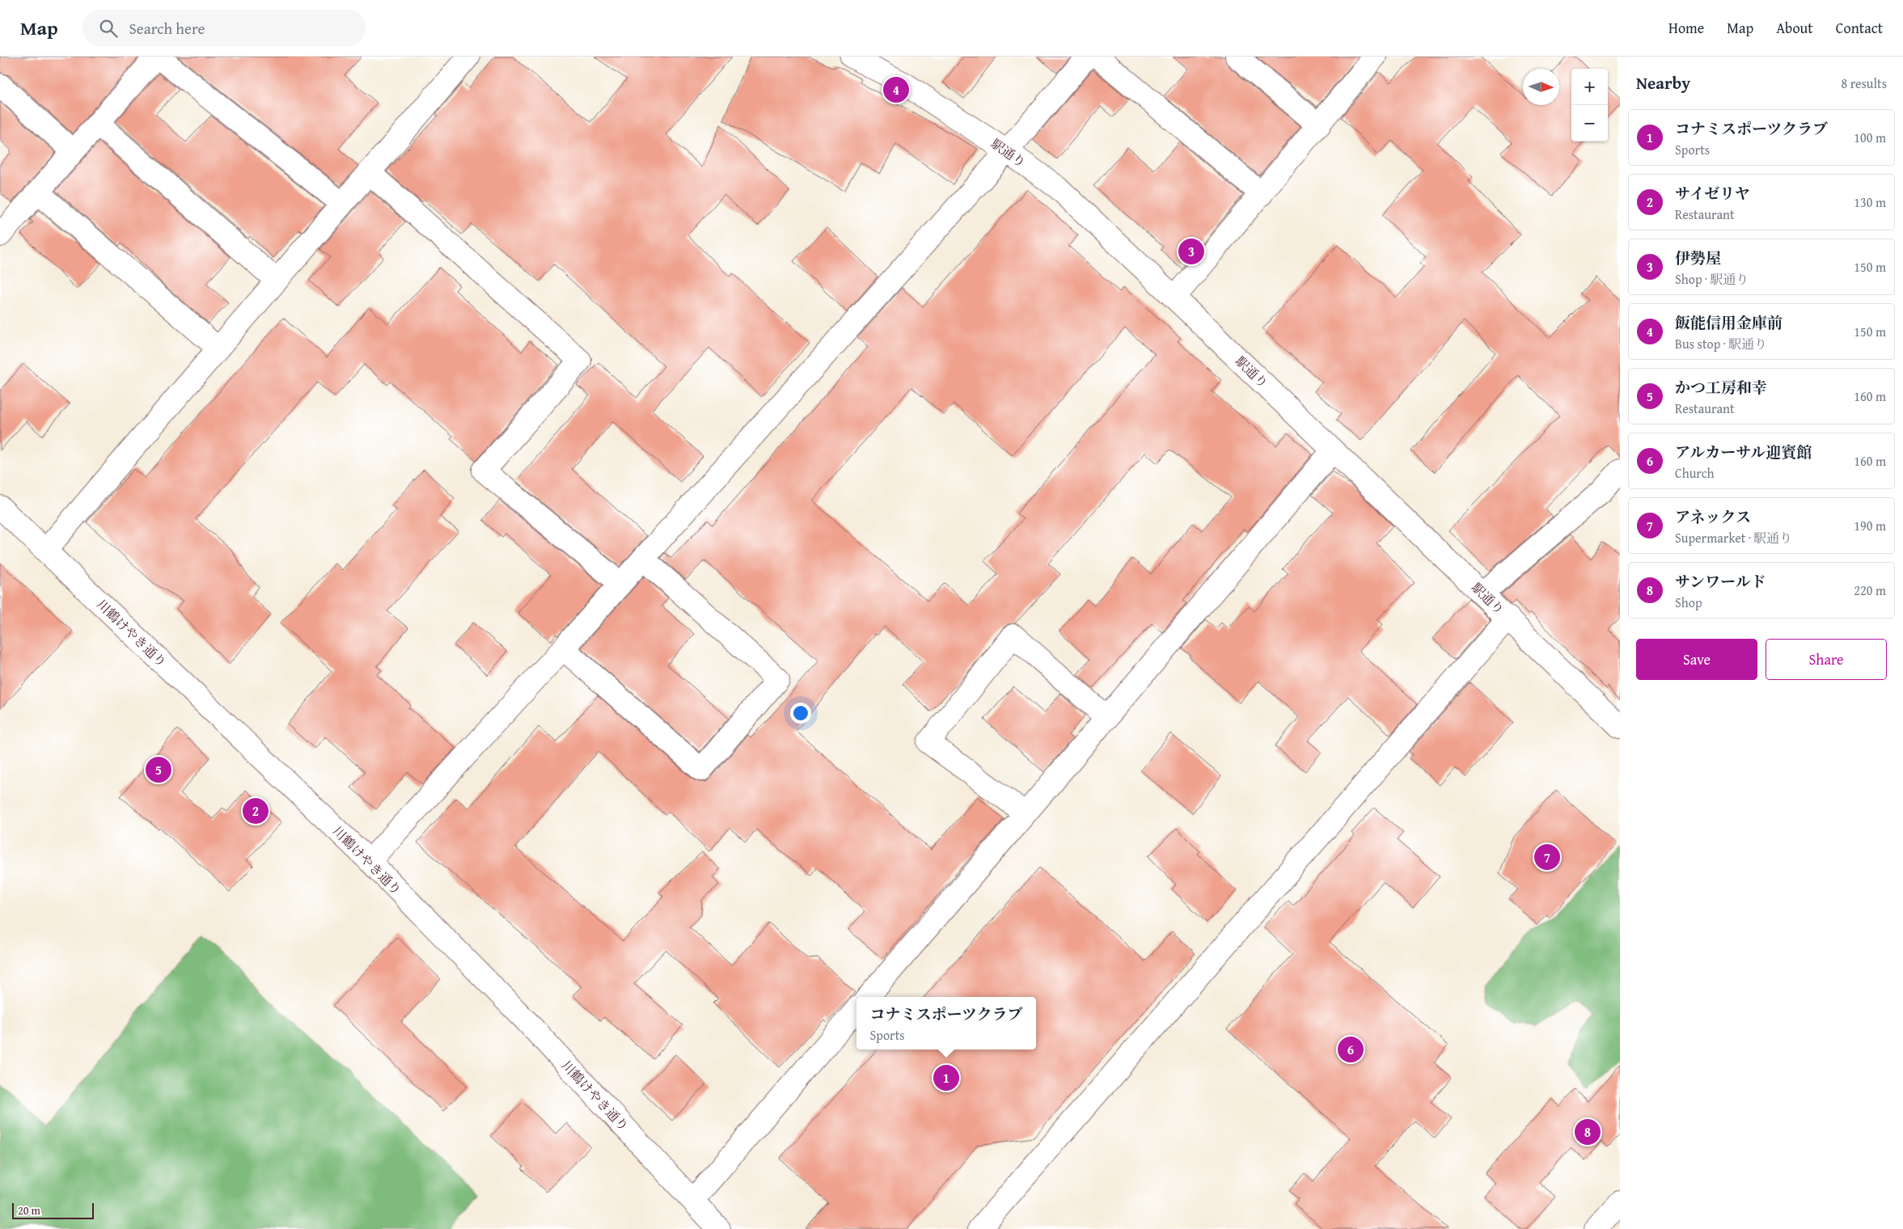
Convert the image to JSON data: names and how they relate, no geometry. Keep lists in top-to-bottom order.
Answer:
{
  "streets": {
    "street": ["駅通り", "川鶴けやき通り"]
  },
  "scale_bar": "20 m",
  "north": "right",
  "page": {
    "header": "Map",
    "search": "Search here",
    "nav": [
      "Home",
      "Map",
      "About",
      "Contact"
    ],
    "heading": ["Nearby", "8 results"],
    "map_buttons": ["+", "−"],
    "pins": [
      "4",
      "3",
      "5",
      "2",
      "7",
      "6",
      "1",
      "8"
    ],
    "list": [
      {
        "mark": "1",
        "name": "コナミスポーツクラブ",
        "note": "Sports",
        "value": "100 m"
      },
      {
        "mark": "2",
        "name": "サイゼリヤ",
        "note": "Restaurant",
        "value": "130 m"
      },
      {
        "mark": "3",
        "name": "伊勢屋",
        "note": "Shop · 駅通り",
        "value": "150 m"
      },
      {
        "mark": "4",
        "name": "飯能信用金庫前",
        "note": "Bus stop · 駅通り",
        "value": "150 m"
      },
      {
        "mark": "5",
        "name": "かつ工房和幸",
        "note": "Restaurant",
        "value": "160 m"
      },
      {
        "mark": "6",
        "name": "アルカーサル迎賓館",
        "note": "Church",
        "value": "160 m"
      },
      {
        "mark": "7",
        "name": "アネックス",
        "note": "Supermarket · 駅通り",
        "value": "190 m"
      },
      {
        "mark": "8",
        "name": "サンワールド",
        "note": "Shop",
        "value": "220 m"
      }
    ],
    "buttons": ["Save", "Share"],
    "popup": ["コナミスポーツクラブ", "Sports"],
    "scale": "20 m"
  }
}
